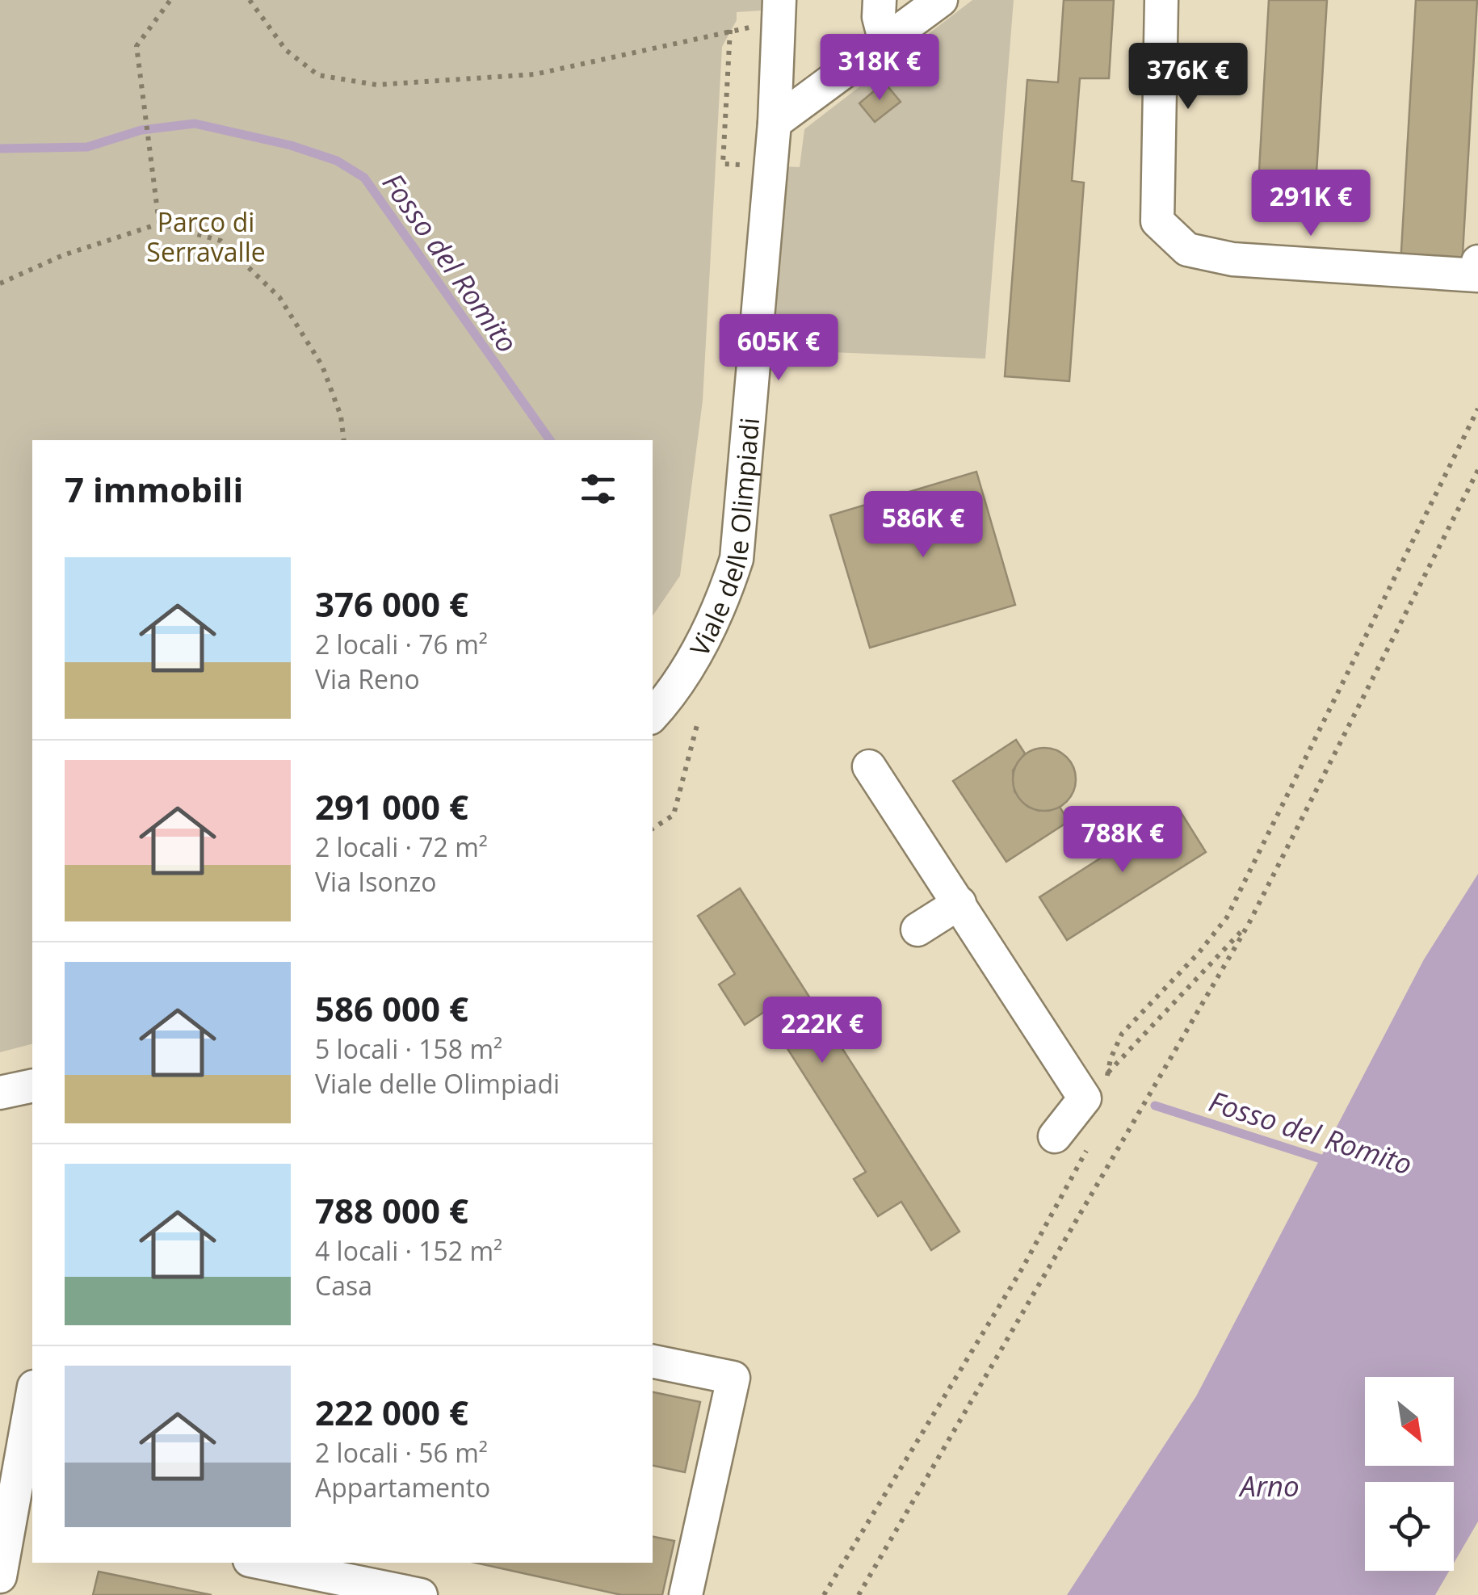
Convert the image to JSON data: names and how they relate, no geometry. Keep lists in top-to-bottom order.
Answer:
{
  "streets": {
    "street": ["Viale delle Olimpiadi"]
  },
  "water": ["Fosso del Romito", "Arno"],
  "parks": ["Parco di Serravalle"],
  "north": "bottom right",
  "page": {
    "price": [
      "318K €",
      "376K €",
      "291K €",
      "605K €",
      "586K €",
      "788K €",
      "222K €"
    ],
    "heading": "7 immobili",
    "list": [
      {
        "name": "376 000 €",
        "note": "2 locali · 76 m² · Via Reno"
      },
      {
        "name": "291 000 €",
        "note": "2 locali · 72 m² · Via Isonzo"
      },
      {
        "name": "586 000 €",
        "note": "5 locali · 158 m² · Viale delle Olimpiadi"
      },
      {
        "name": "788 000 €",
        "note": "4 locali · 152 m² · Casa"
      },
      {
        "name": "222 000 €",
        "note": "2 locali · 56 m² · Appartamento"
      }
    ]
  }
}
